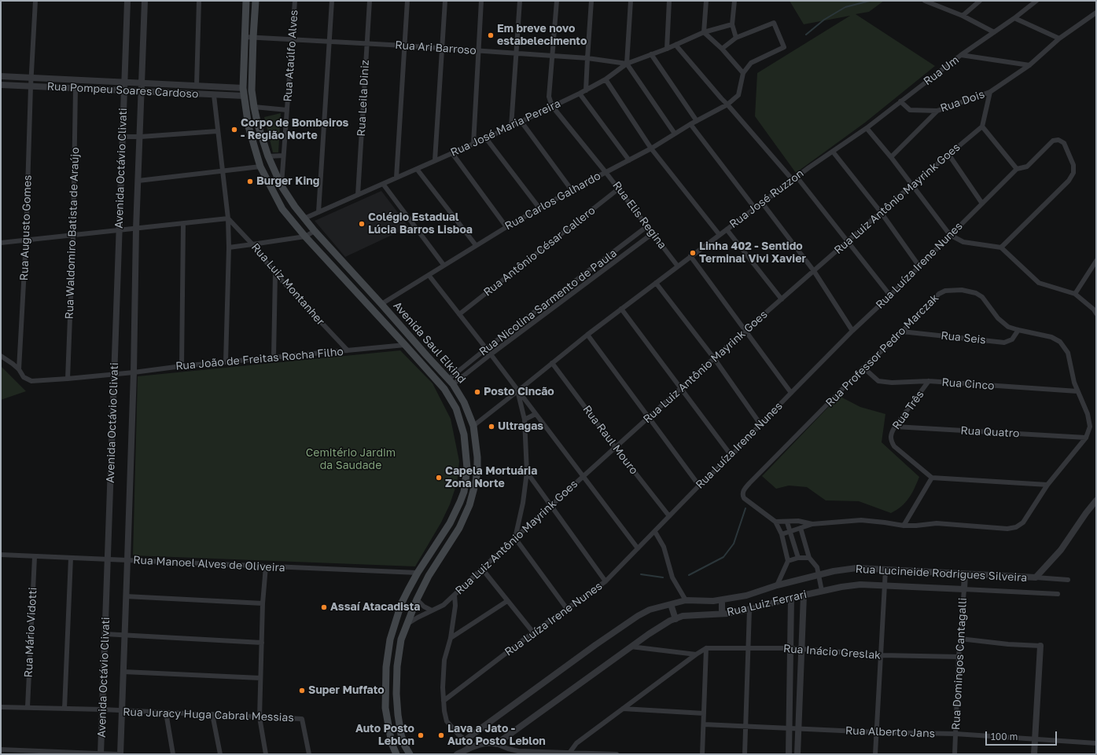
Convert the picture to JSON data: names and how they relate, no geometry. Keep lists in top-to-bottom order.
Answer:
{
  "streets": {
    "main road": ["Avenida Saul Elkind"],
    "street": [
      "Rua Ari Barroso",
      "Rua Ataúlfo Alves",
      "Rua Um",
      "Rua Pompeu Soares Cardoso",
      "Rua Leila Diniz",
      "Rua Dois",
      "Rua José Maria Pereira",
      "Avenida Octávio Clivati",
      "Rua José Ruzzon",
      "Rua Luiz Antônio Mayrink Goes",
      "Rua Carlos Galhardo",
      "Rua Elis Regina",
      "Rua Augusto Gomes",
      "Rua Waldomiro Batista de Araújo",
      "Rua Antônio César Callero",
      "Rua Luíza Irene Nunes",
      "Rua Luiz Montanher",
      "Rua Nicolina Sarmento de Paula",
      "Rua Seis",
      "Rua Professor Pedro Marczak",
      "Rua João de Freitas Rocha Filho",
      "Rua Cinco",
      "Rua Três",
      "Rua Quatro",
      "Rua Raul Mouro",
      "Rua Manoel Alves de Oliveira",
      "Rua Lucineide Rodrigues Silveira",
      "Rua Luiz Ferrari",
      "Rua Mário Vidotti",
      "Rua Inácio Greslak",
      "Rua Domingos Cantagalli",
      "Rua Juracy Huga Cabral Messias",
      "Rua Alberto Jans"
    ]
  },
  "crossings": [
    ["Rua Ari Barroso", "Rua Ataúlfo Alves"],
    ["Rua Ari Barroso", "Rua Leila Diniz"],
    ["Rua Ari Barroso", "Rua José Maria Pereira"],
    ["Rua Ari Barroso", "Avenida Saul Elkind"],
    ["Rua Ataúlfo Alves", "Avenida Saul Elkind"],
    ["Rua Um", "Rua Dois"],
    ["Rua Um", "Rua José Ruzzon"],
    ["Rua Pompeu Soares Cardoso", "Avenida Octávio Clivati"],
    ["Rua Pompeu Soares Cardoso", "Rua Augusto Gomes"],
    ["Rua Pompeu Soares Cardoso", "Rua Waldomiro Batista de Araújo"],
    ["Rua Pompeu Soares Cardoso", "Avenida Saul Elkind"],
    ["Rua Leila Diniz", "Rua José Maria Pereira"],
    ["Rua José Maria Pereira", "Rua Elis Regina"],
    ["Rua José Maria Pereira", "Avenida Saul Elkind"],
    ["Avenida Octávio Clivati", "Rua João de Freitas Rocha Filho"],
    ["Avenida Octávio Clivati", "Rua Manoel Alves de Oliveira"],
    ["Avenida Octávio Clivati", "Rua Juracy Huga Cabral Messias"],
    ["Rua José Ruzzon", "Rua Elis Regina"],
    ["Rua José Ruzzon", "Avenida Saul Elkind"],
    ["Rua José Ruzzon", "Rua Raul Mouro"],
    ["Rua Luiz Antônio Mayrink Goes", "Avenida Saul Elkind"],
    ["Rua Luiz Antônio Mayrink Goes", "Rua Raul Mouro"],
    ["Rua Carlos Galhardo", "Rua Elis Regina"],
    ["Rua Carlos Galhardo", "Avenida Saul Elkind"],
    ["Rua Elis Regina", "Rua Antônio César Callero"],
    ["Rua Elis Regina", "Rua Nicolina Sarmento de Paula"],
    ["Rua Augusto Gomes", "Rua João de Freitas Rocha Filho"],
    ["Rua Waldomiro Batista de Araújo", "Rua João de Freitas Rocha Filho"],
    ["Rua Luíza Irene Nunes", "Rua Raul Mouro"],
    ["Rua Luiz Montanher", "Rua João de Freitas Rocha Filho"],
    ["Rua Nicolina Sarmento de Paula", "Avenida Saul Elkind"],
    ["Rua Seis", "Rua Professor Pedro Marczak"],
    ["Avenida Saul Elkind", "Rua João de Freitas Rocha Filho"],
    ["Avenida Saul Elkind", "Rua Manoel Alves de Oliveira"],
    ["Rua Professor Pedro Marczak", "Rua Cinco"],
    ["Rua Professor Pedro Marczak", "Rua Quatro"],
    ["Rua Cinco", "Rua Três"],
    ["Rua Três", "Rua Quatro"],
    ["Rua Manoel Alves de Oliveira", "Rua Mário Vidotti"],
    ["Rua Lucineide Rodrigues Silveira", "Rua Domingos Cantagalli"],
    ["Rua Luiz Ferrari", "Rua Domingos Cantagalli"],
    ["Rua Mário Vidotti", "Rua Juracy Huga Cabral Messias"],
    ["Rua Inácio Greslak", "Rua Domingos Cantagalli"],
    ["Rua Domingos Cantagalli", "Rua Alberto Jans"]
  ],
  "parks": ["Cemitério Jardim da Saudade"],
  "places": [
    "Em breve novo estabelecimento",
    "Corpo de Bombeiros - Região Norte",
    "Burger King",
    "Colégio Estadual Lúcia Barros Lisboa",
    "Linha 402 - Sentido Terminal Vivi Xavier",
    "Posto Cincão",
    "Ultragas",
    "Capela Mortuária Zona Norte",
    "Assaí Atacadista",
    "Super Muffato",
    "Auto Posto Leblon",
    "Lava a Jato - Auto Posto Leblon"
  ],
  "scale_bar": "100 m"
}
